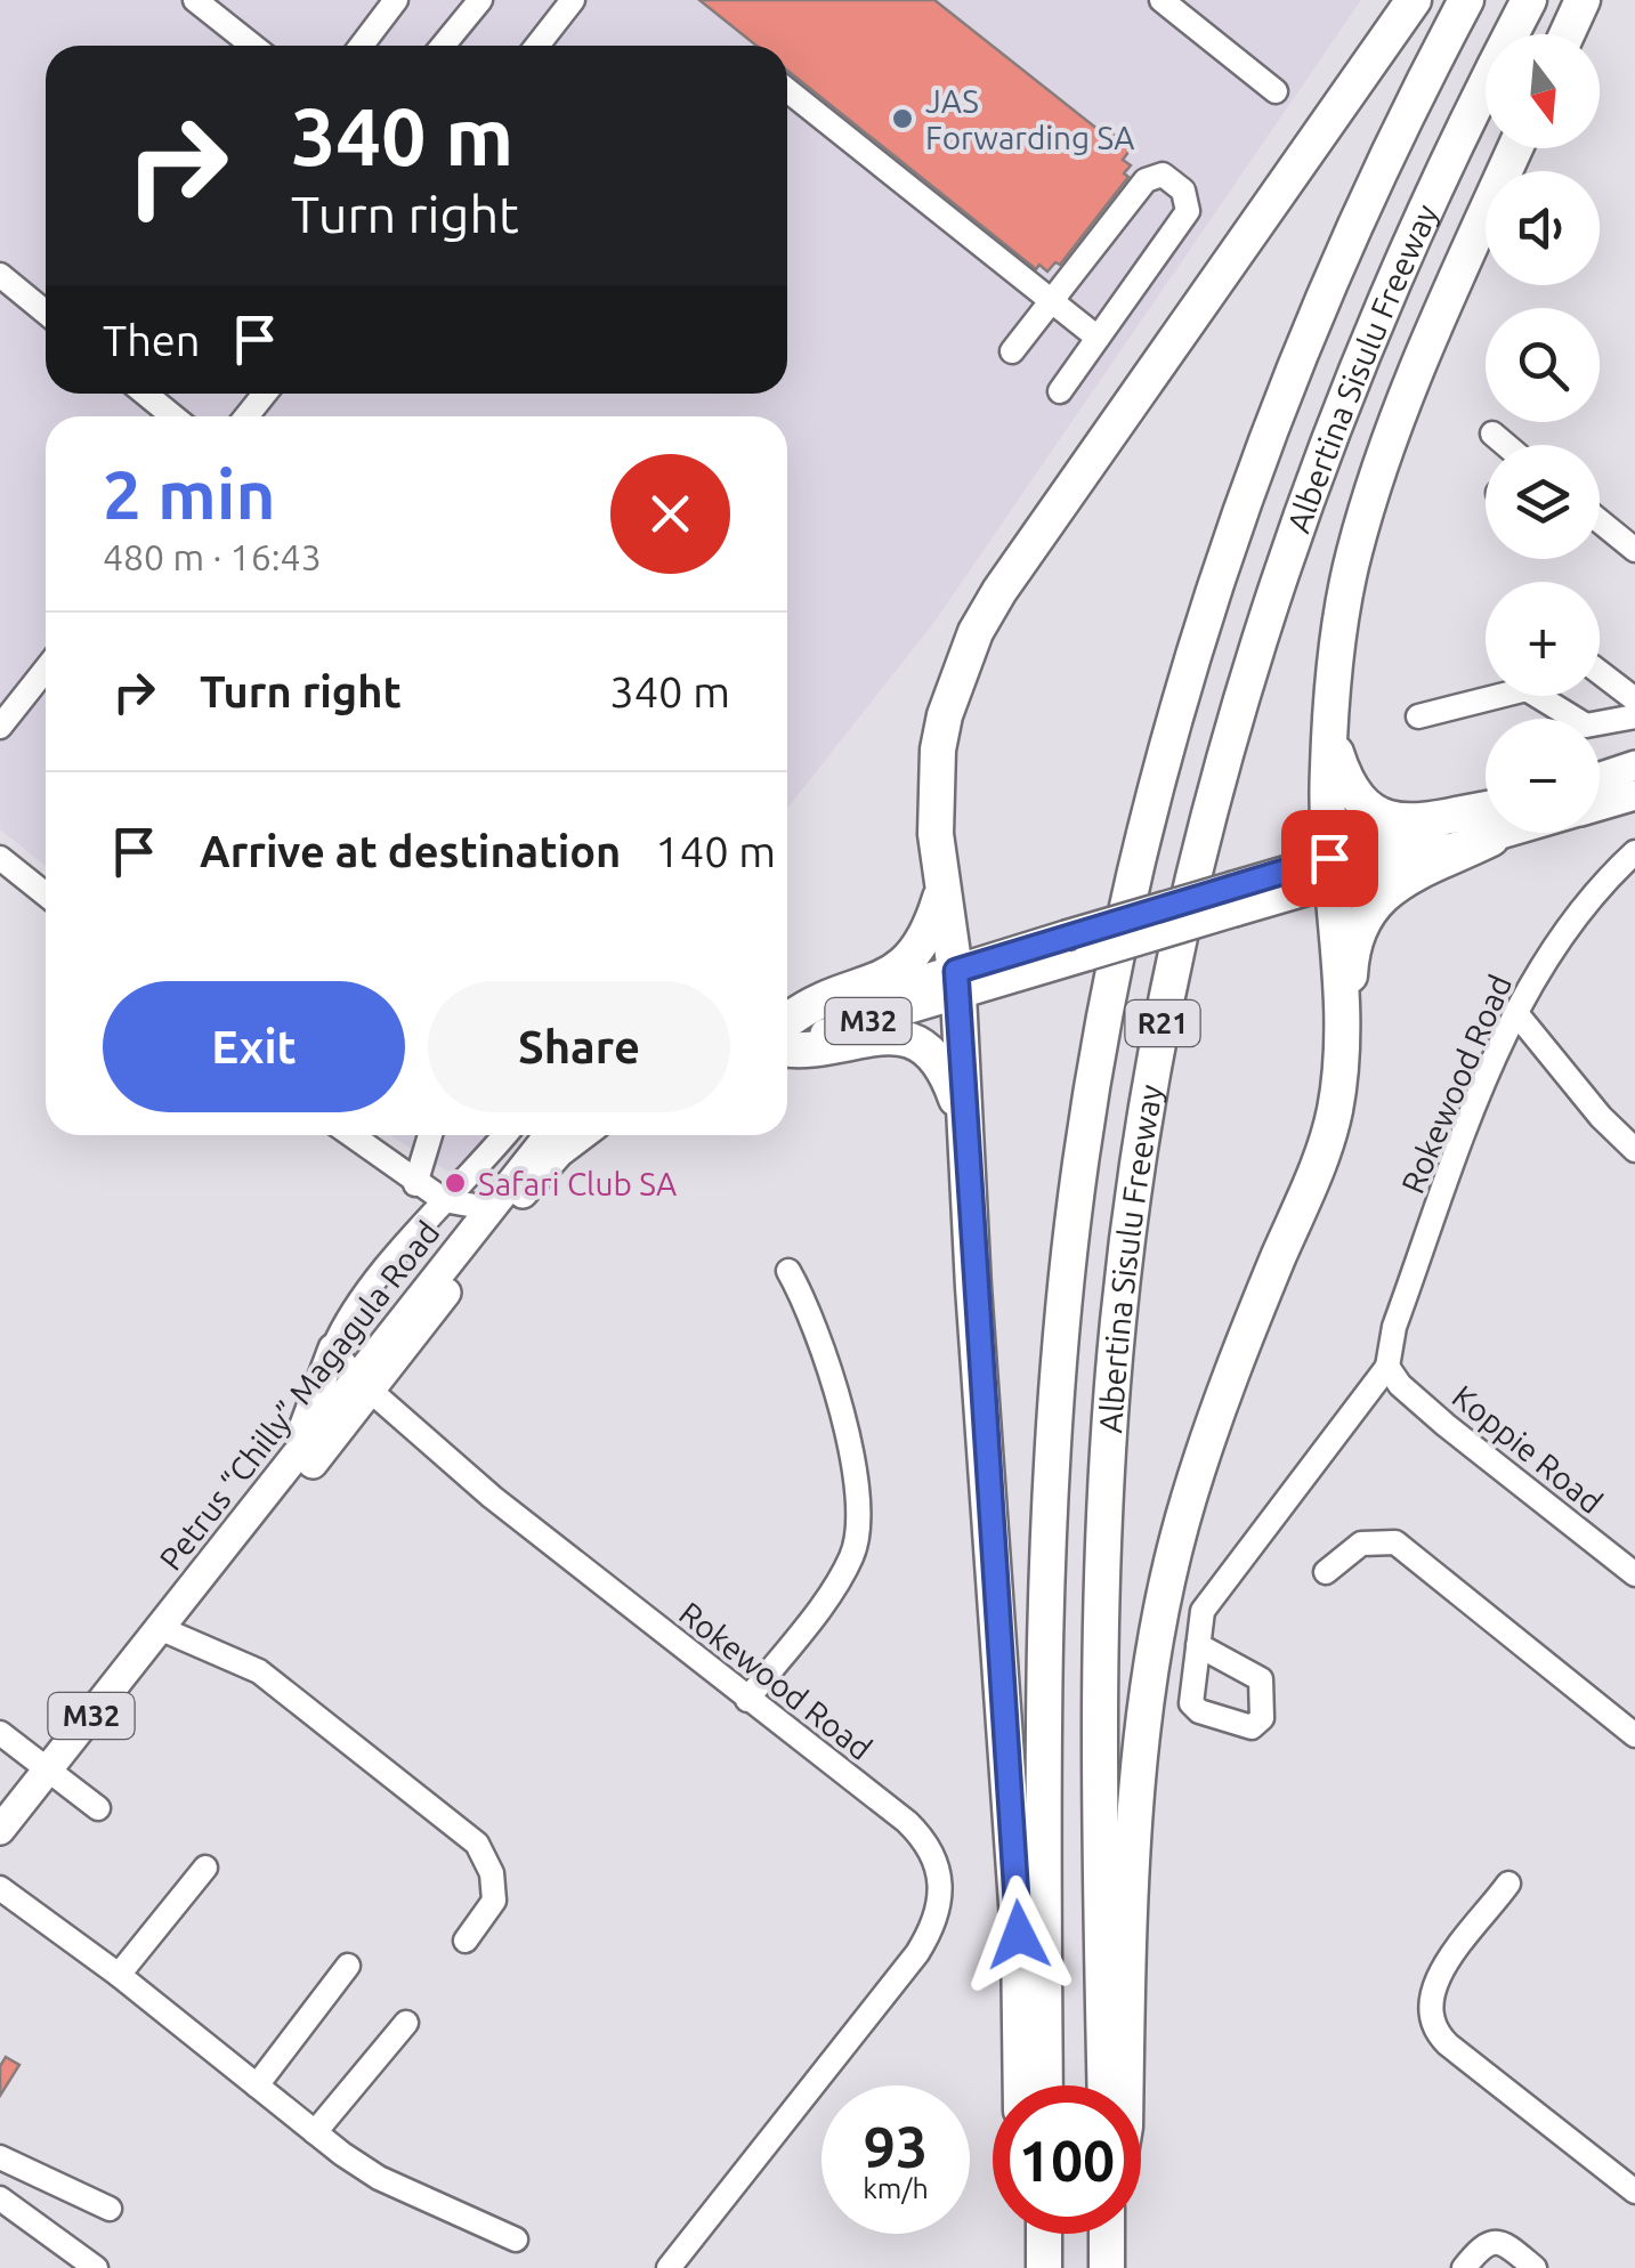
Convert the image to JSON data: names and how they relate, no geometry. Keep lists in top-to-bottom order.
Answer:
{
  "streets": {
    "highway": ["Albertina Sisulu Freeway", "R21"],
    "main road": ["M32", "Petrus “Chilly” Magagula Road"],
    "street": ["Rokewood Road", "Koppie Road"]
  },
  "crossings": [
    ["Rokewood Road", "Petrus “Chilly” Magagula Road"],
    ["Rokewood Road", "Koppie Road"]
  ],
  "places": ["JAS Forwarding SA", "Safari Club SA"],
  "north": "bottom",
  "page": {
    "map_buttons": ["+", "−"],
    "turn": ["340 m", "Turn right"],
    "then": "Then",
    "heading": ["2 min", "480 m · 16:43"],
    "list": [
      {
        "name": "Turn right",
        "value": "340 m"
      },
      {
        "name": "Arrive at destination",
        "value": "140 m"
      }
    ],
    "buttons": ["Exit", "Share"],
    "speed": "93 km/h",
    "limit": "100"
  }
}
